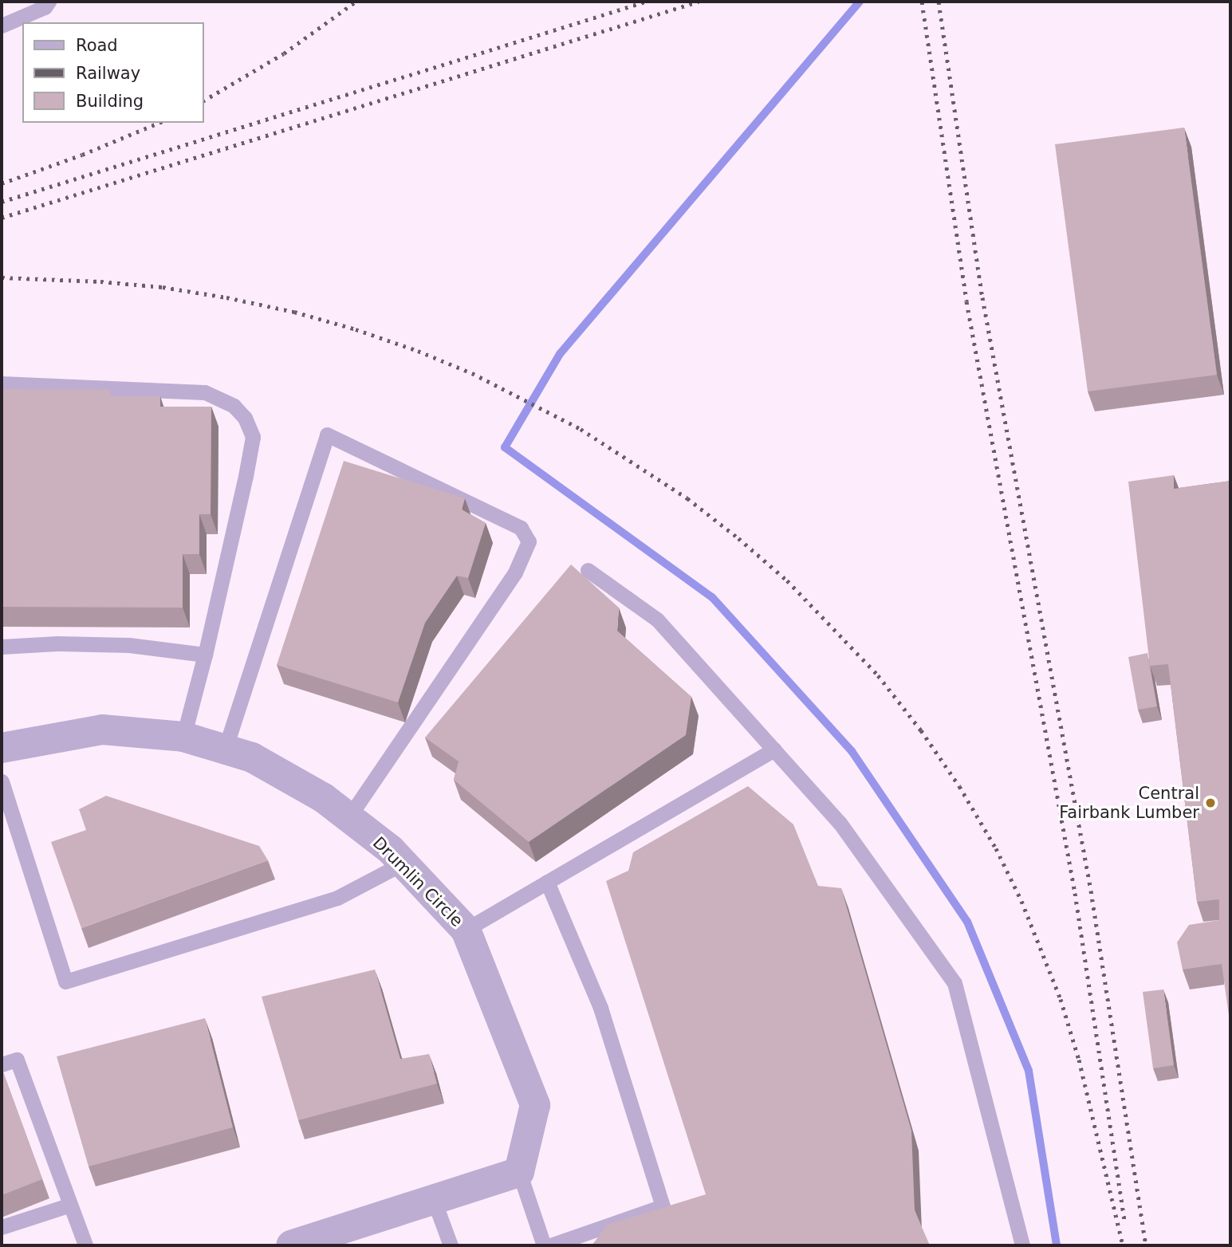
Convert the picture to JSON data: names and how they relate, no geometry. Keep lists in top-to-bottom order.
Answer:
{
  "streets": {
    "street": ["Drumlin Circle"]
  },
  "places": ["Central Fairbank Lumber"],
  "legend": ["Road", "Railway", "Building"]
}
